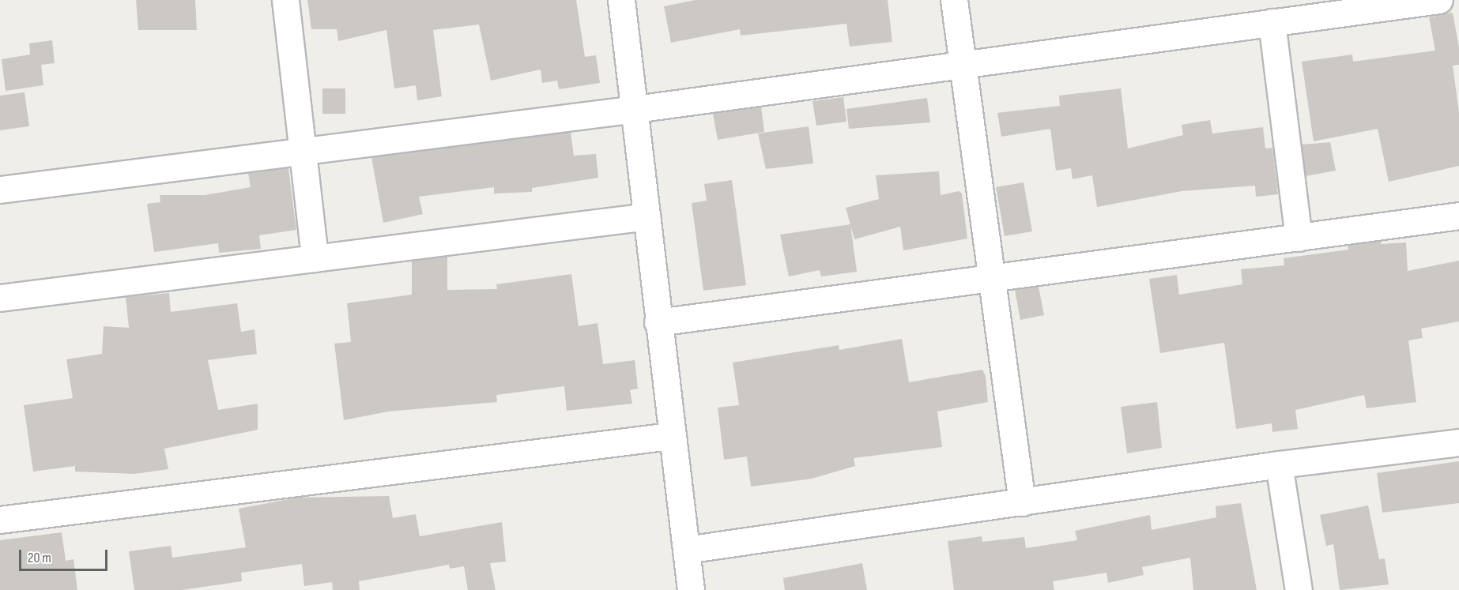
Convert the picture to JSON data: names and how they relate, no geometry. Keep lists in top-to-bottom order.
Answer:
{
  "scale_bar": "20 m"
}
